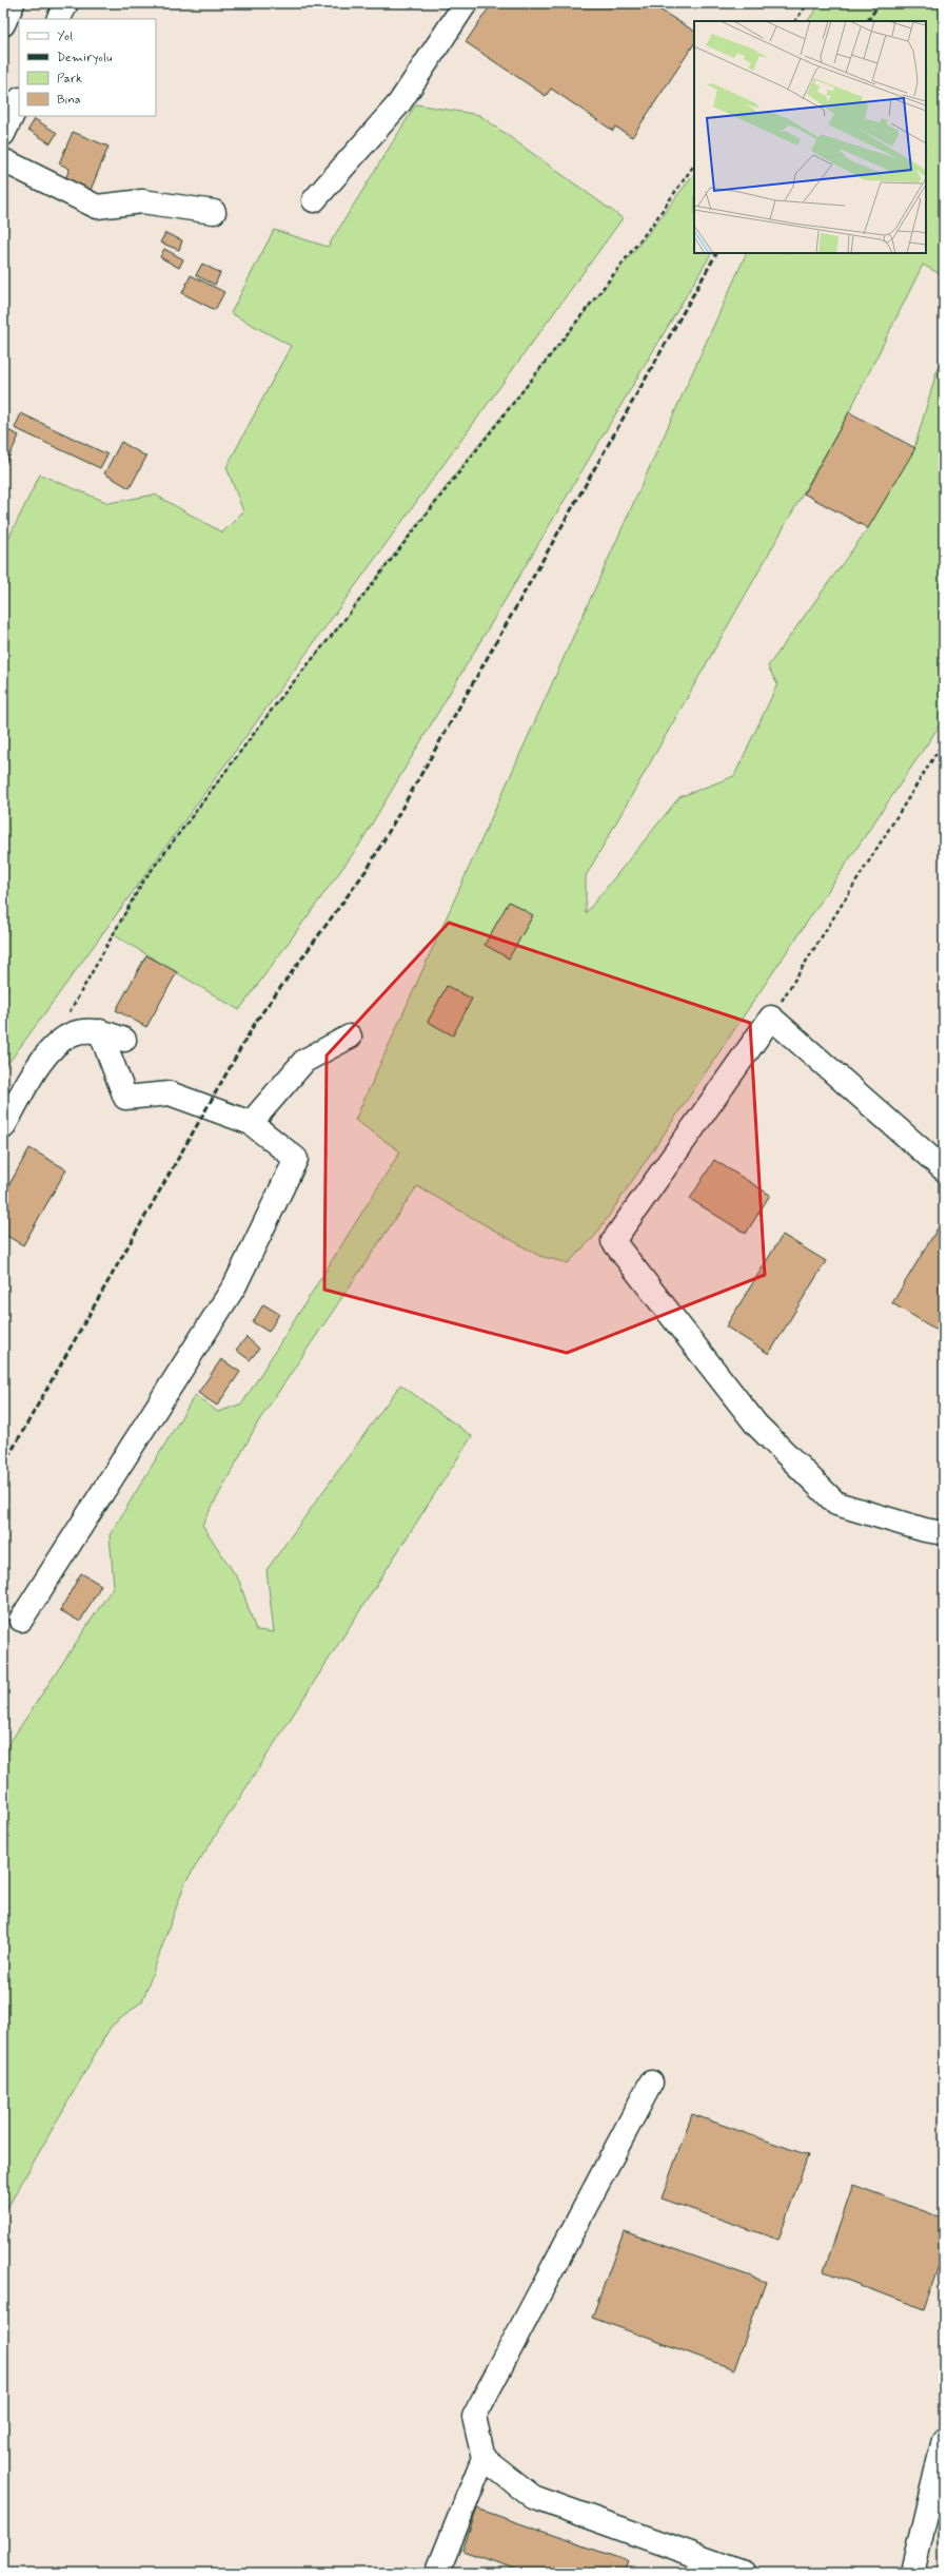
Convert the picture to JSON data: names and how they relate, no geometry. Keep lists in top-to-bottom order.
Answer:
{
  "legend": [
    "Yol",
    "Demiryolu",
    "Park",
    "Bina"
  ]
}
